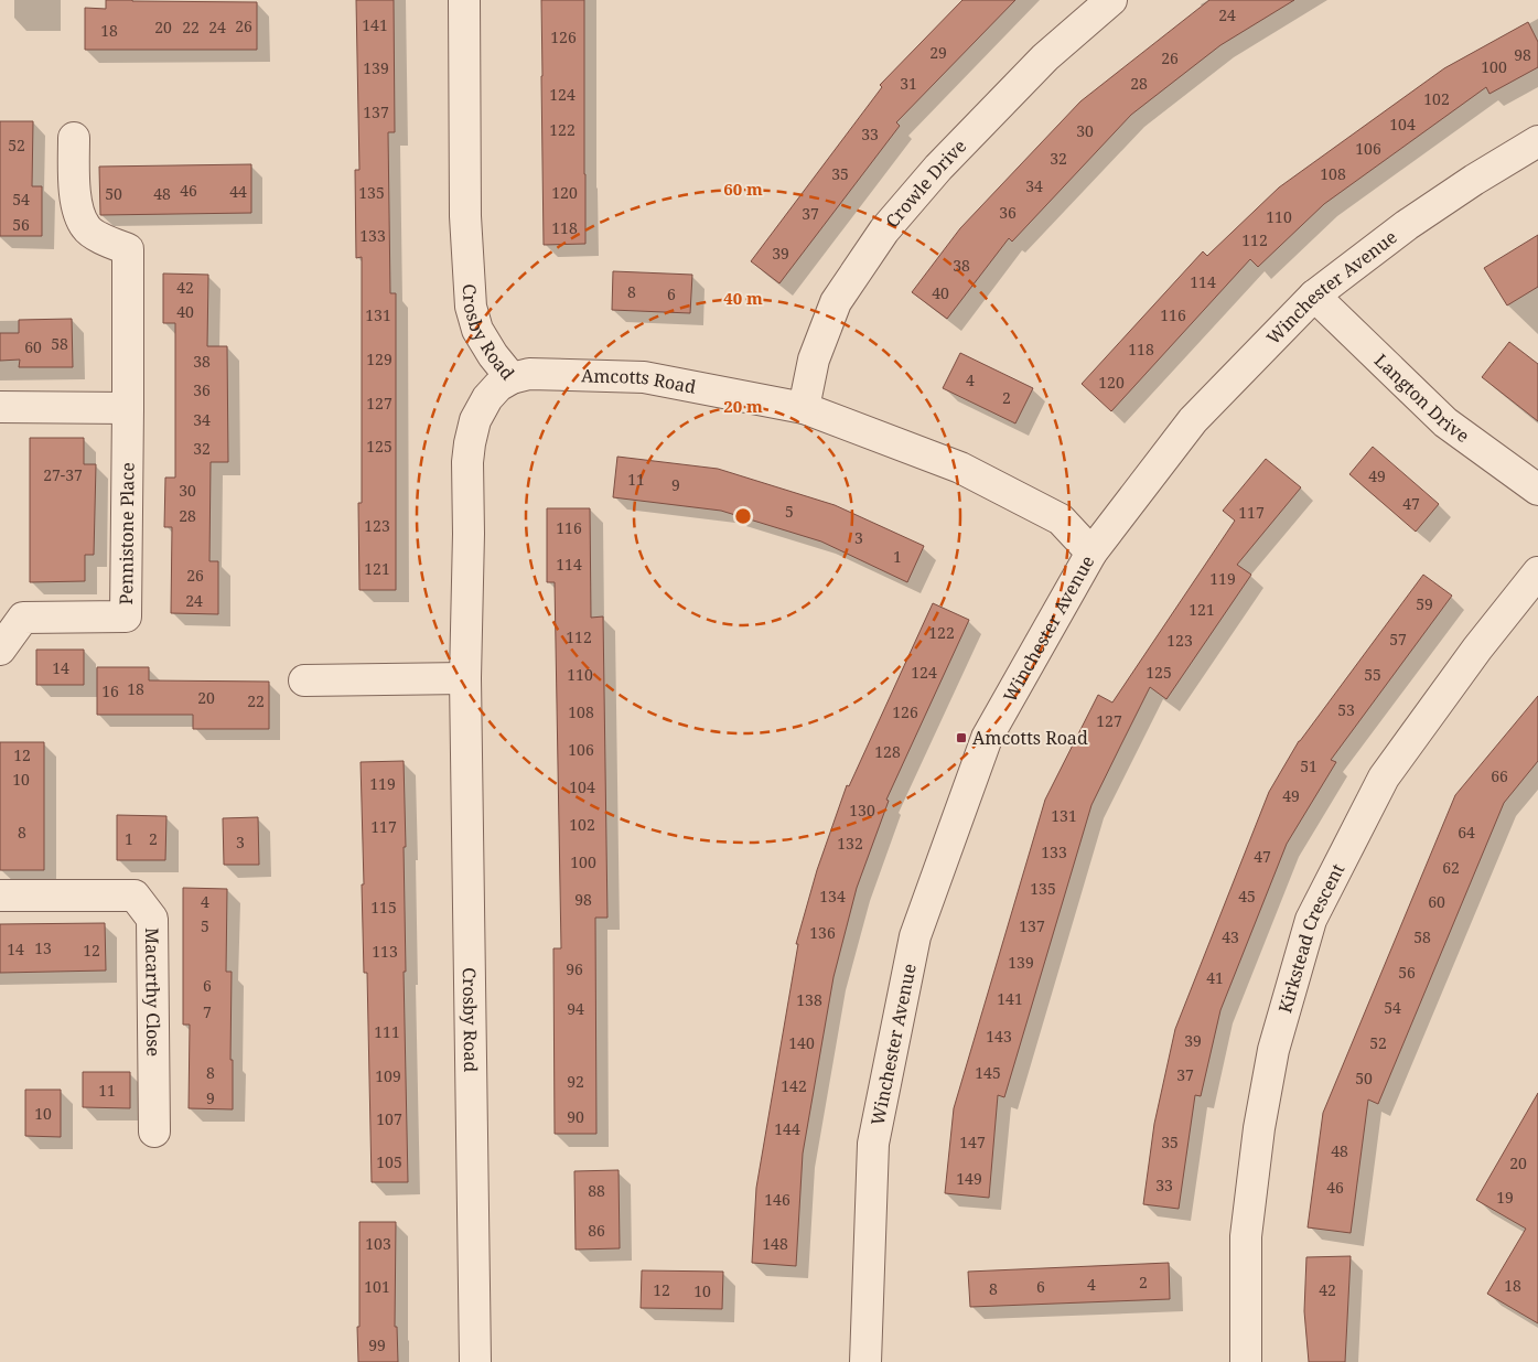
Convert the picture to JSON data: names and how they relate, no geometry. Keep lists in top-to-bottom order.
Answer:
{
  "streets": {
    "street": [
      "Crowle Drive",
      "Winchester Avenue",
      "Crosby Road",
      "Amcotts Road",
      "Langton Drive",
      "Pennistone Place",
      "Kirkstead Crescent",
      "Macarthy Close"
    ]
  },
  "crossings": [
    ["Crowle Drive", "Amcotts Road"],
    ["Winchester Avenue", "Amcotts Road"],
    ["Winchester Avenue", "Langton Drive"],
    ["Crosby Road", "Amcotts Road"]
  ],
  "places": {
    "transit": ["Amcotts Road"]
  },
  "house_numbers": [
    "24",
    "141",
    "26",
    "20",
    "22",
    "24",
    "18",
    "126",
    "29",
    "98",
    "26",
    "100",
    "139",
    "31",
    "28",
    "124",
    "102",
    "137",
    "104",
    "122",
    "30",
    "33",
    "52",
    "106",
    "32",
    "35",
    "108",
    "34",
    "46",
    "44",
    "135",
    "120",
    "50",
    "48",
    "54",
    "36",
    "37",
    "110",
    "56",
    "118",
    "133",
    "112",
    "39",
    "38",
    "114",
    "42",
    "8",
    "40",
    "6",
    "40",
    "131",
    "116",
    "58",
    "60",
    "118",
    "129",
    "38",
    "4",
    "120",
    "36",
    "2",
    "127",
    "34",
    "125",
    "32",
    "27-37",
    "49",
    "11",
    "9",
    "30",
    "47",
    "5",
    "117",
    "28",
    "123",
    "116",
    "3",
    "1",
    "114",
    "121",
    "26",
    "119",
    "24",
    "59",
    "121",
    "122",
    "112",
    "57",
    "123",
    "14",
    "124",
    "125",
    "110",
    "55",
    "18",
    "16",
    "20",
    "22",
    "53",
    "108",
    "126",
    "127",
    "106",
    "128",
    "12",
    "51",
    "66",
    "10",
    "119",
    "104",
    "49",
    "130",
    "131",
    "102",
    "117",
    "8",
    "64",
    "1",
    "2",
    "3",
    "132",
    "133",
    "47",
    "100",
    "62",
    "135",
    "134",
    "45",
    "98",
    "4",
    "60",
    "115",
    "5",
    "137",
    "136",
    "43",
    "58",
    "13",
    "14",
    "12",
    "113",
    "139",
    "96",
    "56",
    "41",
    "6",
    "141",
    "138",
    "54",
    "94",
    "7",
    "111",
    "143",
    "39",
    "140",
    "52",
    "8",
    "145",
    "37",
    "109",
    "50",
    "92",
    "142",
    "11",
    "9",
    "10",
    "90",
    "107",
    "144",
    "147",
    "35",
    "48",
    "105",
    "20",
    "149",
    "33",
    "46",
    "88",
    "19",
    "146",
    "86",
    "103",
    "148",
    "2",
    "4",
    "18",
    "101",
    "6",
    "8",
    "12",
    "42",
    "10",
    "99"
  ],
  "rings": ["60 m", "40 m", "20 m"]
}
